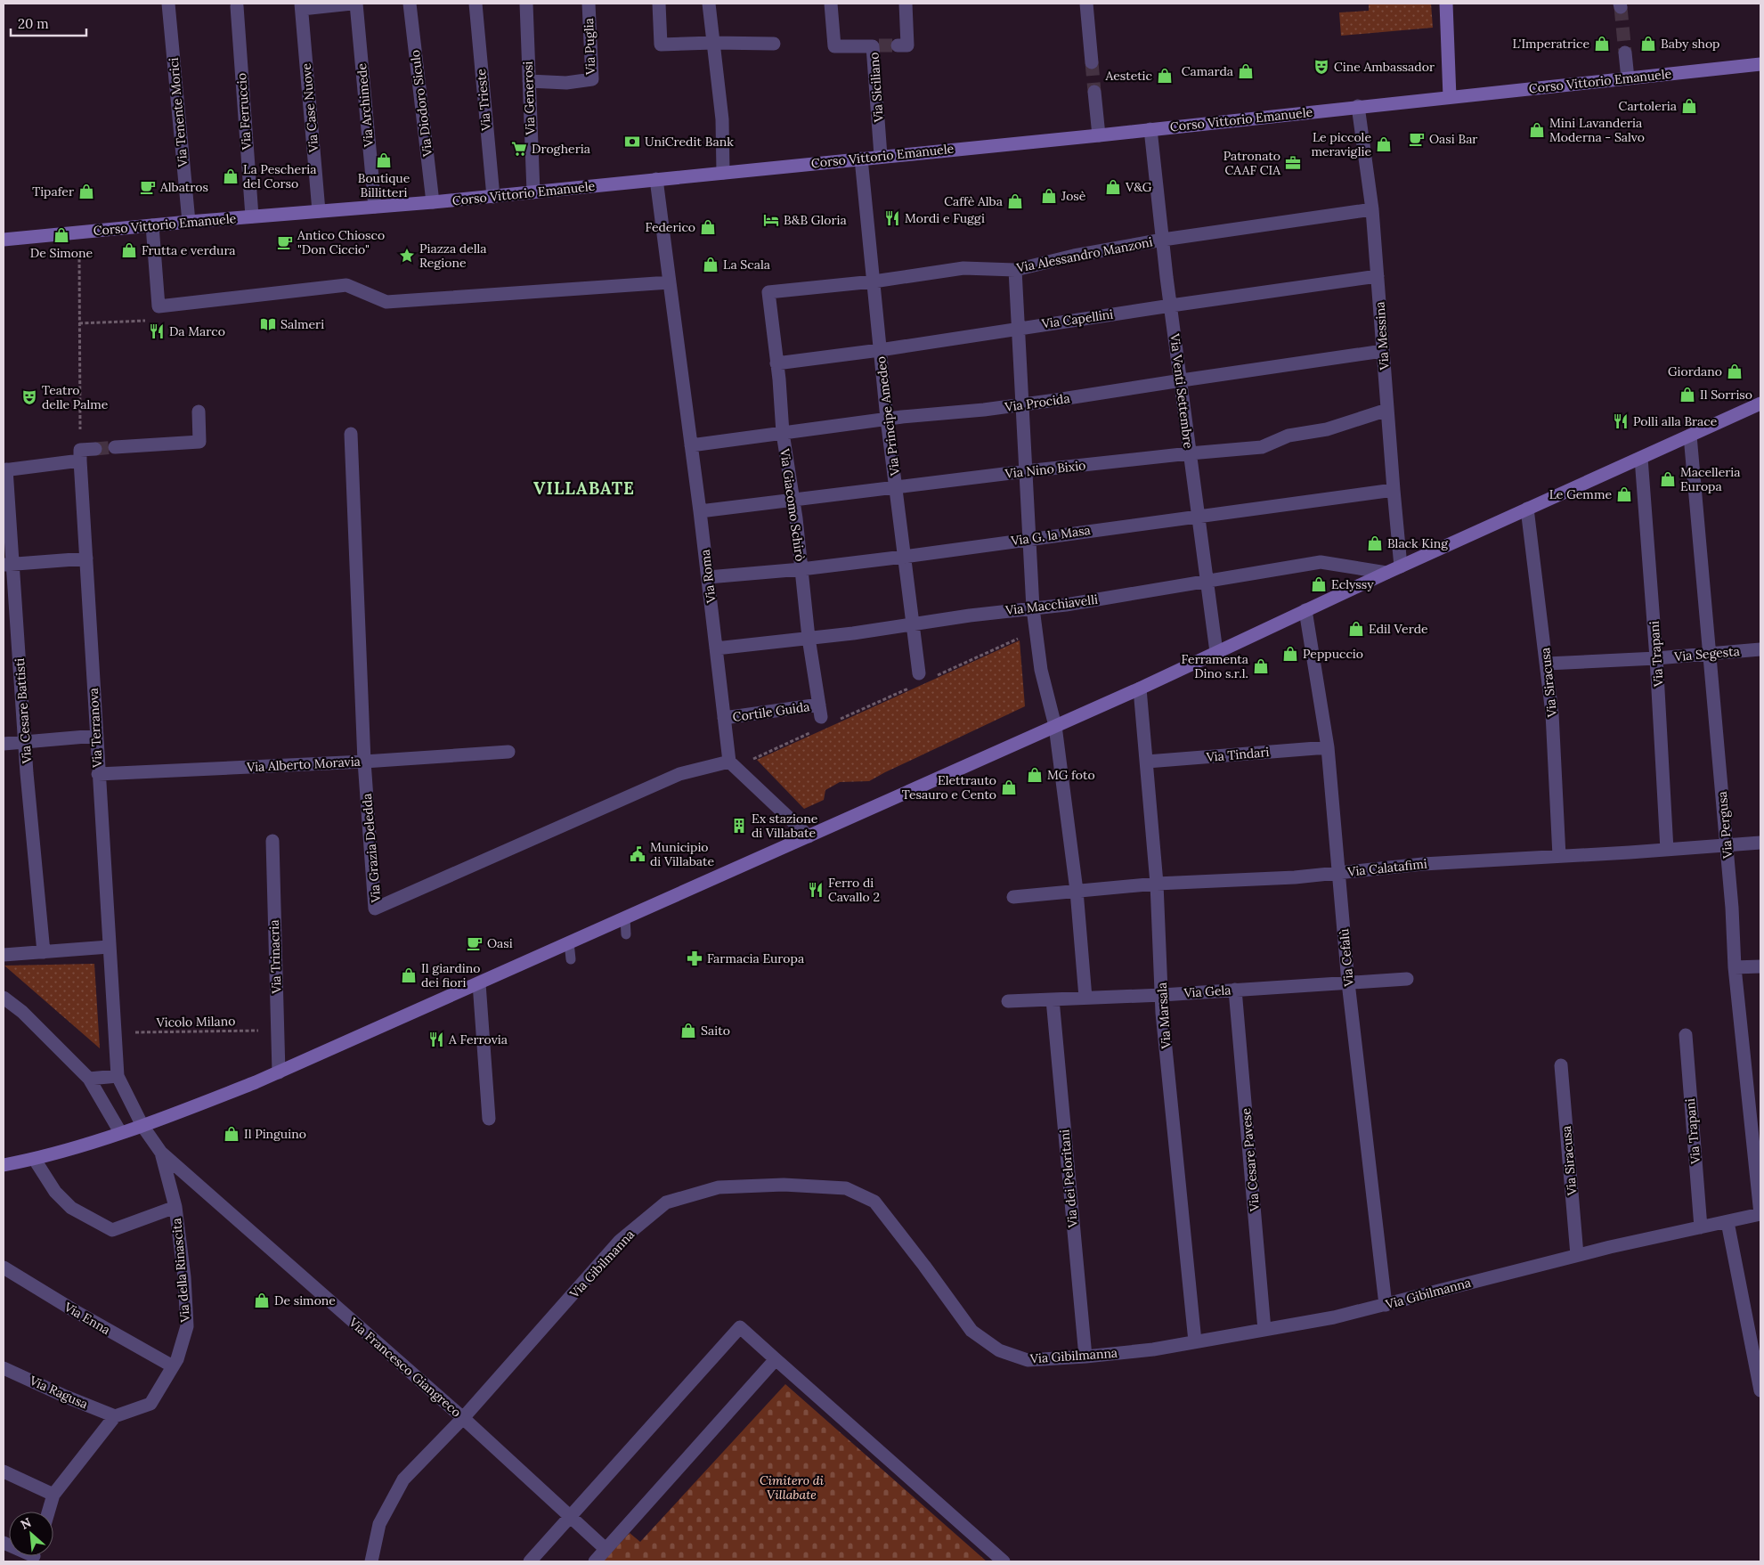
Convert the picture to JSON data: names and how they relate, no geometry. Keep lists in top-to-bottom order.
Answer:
{
  "streets": {
    "main road": ["Corso Vittorio Emanuele"],
    "street": [
      "Via Puglia",
      "Via Siciliano",
      "Via Generosi",
      "Via Trieste",
      "Via Diodoro Siculo",
      "Via Archimede",
      "Via Case Nuove",
      "Via Ferruccio",
      "Via Tenente Morici",
      "Via Alessandro Manzoni",
      "Via Capellini",
      "Via Messina",
      "Via Venti Settembre",
      "Via Procida",
      "Via Principe Amedeo",
      "Via Nino Bixio",
      "Via Giacomo Schirò",
      "Via G. la Masa",
      "Via Roma",
      "Via Macchiavelli",
      "Via Trapani",
      "Via Segesta",
      "Via Siracusa",
      "Via Cesare Battisti",
      "Cortile Guida",
      "Via Terranova",
      "Via Tindari",
      "Via Alberto Moravia",
      "Via Pergusa",
      "Via Grazia Deledda",
      "Via Calatafimi",
      "Via Trinacria",
      "Via Cefalù",
      "Via Gela",
      "Via Marsala",
      "Via Cesare Pavese",
      "Via dei Peloritani",
      "Via Gibilmanna",
      "Via della Rinascita",
      "Via Enna",
      "Via Francesco Giangreco",
      "Via Ragusa"
    ],
    "path": ["Vicolo Milano"]
  },
  "crossings": [
    ["Via Puglia", "Via Generosi"],
    ["Corso Vittorio Emanuele", "Via Siciliano"],
    ["Corso Vittorio Emanuele", "Via Generosi"],
    ["Corso Vittorio Emanuele", "Via Trieste"],
    ["Corso Vittorio Emanuele", "Via Diodoro Siculo"],
    ["Corso Vittorio Emanuele", "Via Archimede"],
    ["Corso Vittorio Emanuele", "Via Case Nuove"],
    ["Corso Vittorio Emanuele", "Via Ferruccio"],
    ["Corso Vittorio Emanuele", "Via Tenente Morici"],
    ["Corso Vittorio Emanuele", "Via Messina"],
    ["Corso Vittorio Emanuele", "Via Venti Settembre"],
    ["Corso Vittorio Emanuele", "Via Principe Amedeo"],
    ["Via Alessandro Manzoni", "Via Messina"],
    ["Via Alessandro Manzoni", "Via Venti Settembre"],
    ["Via Alessandro Manzoni", "Via Principe Amedeo"],
    ["Via Alessandro Manzoni", "Via Giacomo Schirò"],
    ["Via Capellini", "Via Messina"],
    ["Via Capellini", "Via Venti Settembre"],
    ["Via Capellini", "Via Principe Amedeo"],
    ["Via Capellini", "Via Giacomo Schirò"],
    ["Via Messina", "Via Procida"],
    ["Via Messina", "Via Nino Bixio"],
    ["Via Messina", "Via G. la Masa"],
    ["Via Venti Settembre", "Via Procida"],
    ["Via Venti Settembre", "Via Nino Bixio"],
    ["Via Venti Settembre", "Via G. la Masa"],
    ["Via Venti Settembre", "Via Macchiavelli"],
    ["Via Procida", "Via Principe Amedeo"],
    ["Via Procida", "Via Giacomo Schirò"],
    ["Via Procida", "Via Roma"],
    ["Via Principe Amedeo", "Via Nino Bixio"],
    ["Via Principe Amedeo", "Via G. la Masa"],
    ["Via Principe Amedeo", "Via Macchiavelli"],
    ["Via Nino Bixio", "Via Giacomo Schirò"],
    ["Via Nino Bixio", "Via Roma"],
    ["Via Giacomo Schirò", "Via G. la Masa"],
    ["Via Giacomo Schirò", "Via Macchiavelli"],
    ["Via Giacomo Schirò", "Cortile Guida"],
    ["Via G. la Masa", "Via Roma"],
    ["Via Roma", "Via Macchiavelli"],
    ["Via Roma", "Cortile Guida"],
    ["Via Roma", "Via Grazia Deledda"],
    ["Via Trapani", "Via Segesta"],
    ["Via Trapani", "Via Calatafimi"],
    ["Via Trapani", "Via Gibilmanna"],
    ["Via Segesta", "Via Siracusa"],
    ["Via Segesta", "Via Pergusa"],
    ["Via Siracusa", "Via Calatafimi"],
    ["Via Siracusa", "Via Gibilmanna"],
    ["Via Terranova", "Via Alberto Moravia"],
    ["Via Terranova", "Vicolo Milano"],
    ["Via Terranova", "Via della Rinascita"],
    ["Via Tindari", "Via Cefalù"],
    ["Via Tindari", "Via Marsala"],
    ["Via Alberto Moravia", "Via Grazia Deledda"],
    ["Via Pergusa", "Via Calatafimi"],
    ["Via Pergusa", "Via Gibilmanna"],
    ["Via Calatafimi", "Via Cefalù"],
    ["Via Calatafimi", "Via Marsala"],
    ["Via Trinacria", "Vicolo Milano"],
    ["Via Cefalù", "Via Gela"],
    ["Via Cefalù", "Via Gibilmanna"],
    ["Via Gela", "Via Marsala"],
    ["Via Gela", "Via Cesare Pavese"],
    ["Via Gela", "Via dei Peloritani"],
    ["Via Marsala", "Via Gibilmanna"],
    ["Via Cesare Pavese", "Via Gibilmanna"],
    ["Via dei Peloritani", "Via Gibilmanna"],
    ["Via Gibilmanna", "Via Francesco Giangreco"],
    ["Via della Rinascita", "Via Enna"],
    ["Via della Rinascita", "Via Francesco Giangreco"],
    ["Via della Rinascita", "Via Ragusa"]
  ],
  "districts": ["VILLABATE"],
  "parks": ["Cimitero di Villabate"],
  "places": {
    "shop": [
      "L'Imperatrice",
      "Baby shop",
      "Camarda",
      "Aestetic",
      "Cartoleria",
      "Mini Lavanderia Moderna - Salvo",
      "Le piccole meraviglie",
      "Boutique Billitteri",
      "La Pescheria del Corso",
      "V&G",
      "Tipafer",
      "Josè",
      "Caffè Alba",
      "Federico",
      "De Simone",
      "Frutta e verdura",
      "La Scala",
      "Giordano",
      "Il Sorriso",
      "Macelleria Europa",
      "Le Gemme",
      "Black King",
      "Eclyssy",
      "Edil Verde",
      "Peppuccio",
      "Ferramenta Dino s.r.l.",
      "MG foto",
      "Elettrauto Tesauro e Cento",
      "Il giardino dei fiori",
      "Saito",
      "Il Pinguino",
      "De simone"
    ],
    "theatre": ["Cine Ambassador", "Teatro delle Palme"],
    "cafe": [
      "Oasi Bar",
      "Albatros",
      "Antico Chiosco \"Don Ciccio\"",
      "Oasi"
    ],
    "bank": ["UniCredit Bank"],
    "supermarket": ["Drogheria"],
    "office": ["Patronato CAAF CIA"],
    "restaurant": [
      "Mordi e Fuggi",
      "Da Marco",
      "Polli alla Brace",
      "Ferro di Cavallo 2",
      "A Ferrovia"
    ],
    "hotel": ["B&B Gloria"],
    "place": ["Piazza della Regione"],
    "library": ["Salmeri"],
    "building": ["Ex stazione di Villabate"],
    "public building": ["Municipio di Villabate"],
    "pharmacy": ["Farmacia Europa"]
  },
  "scale_bar": "20 m",
  "north": "top left"
}
